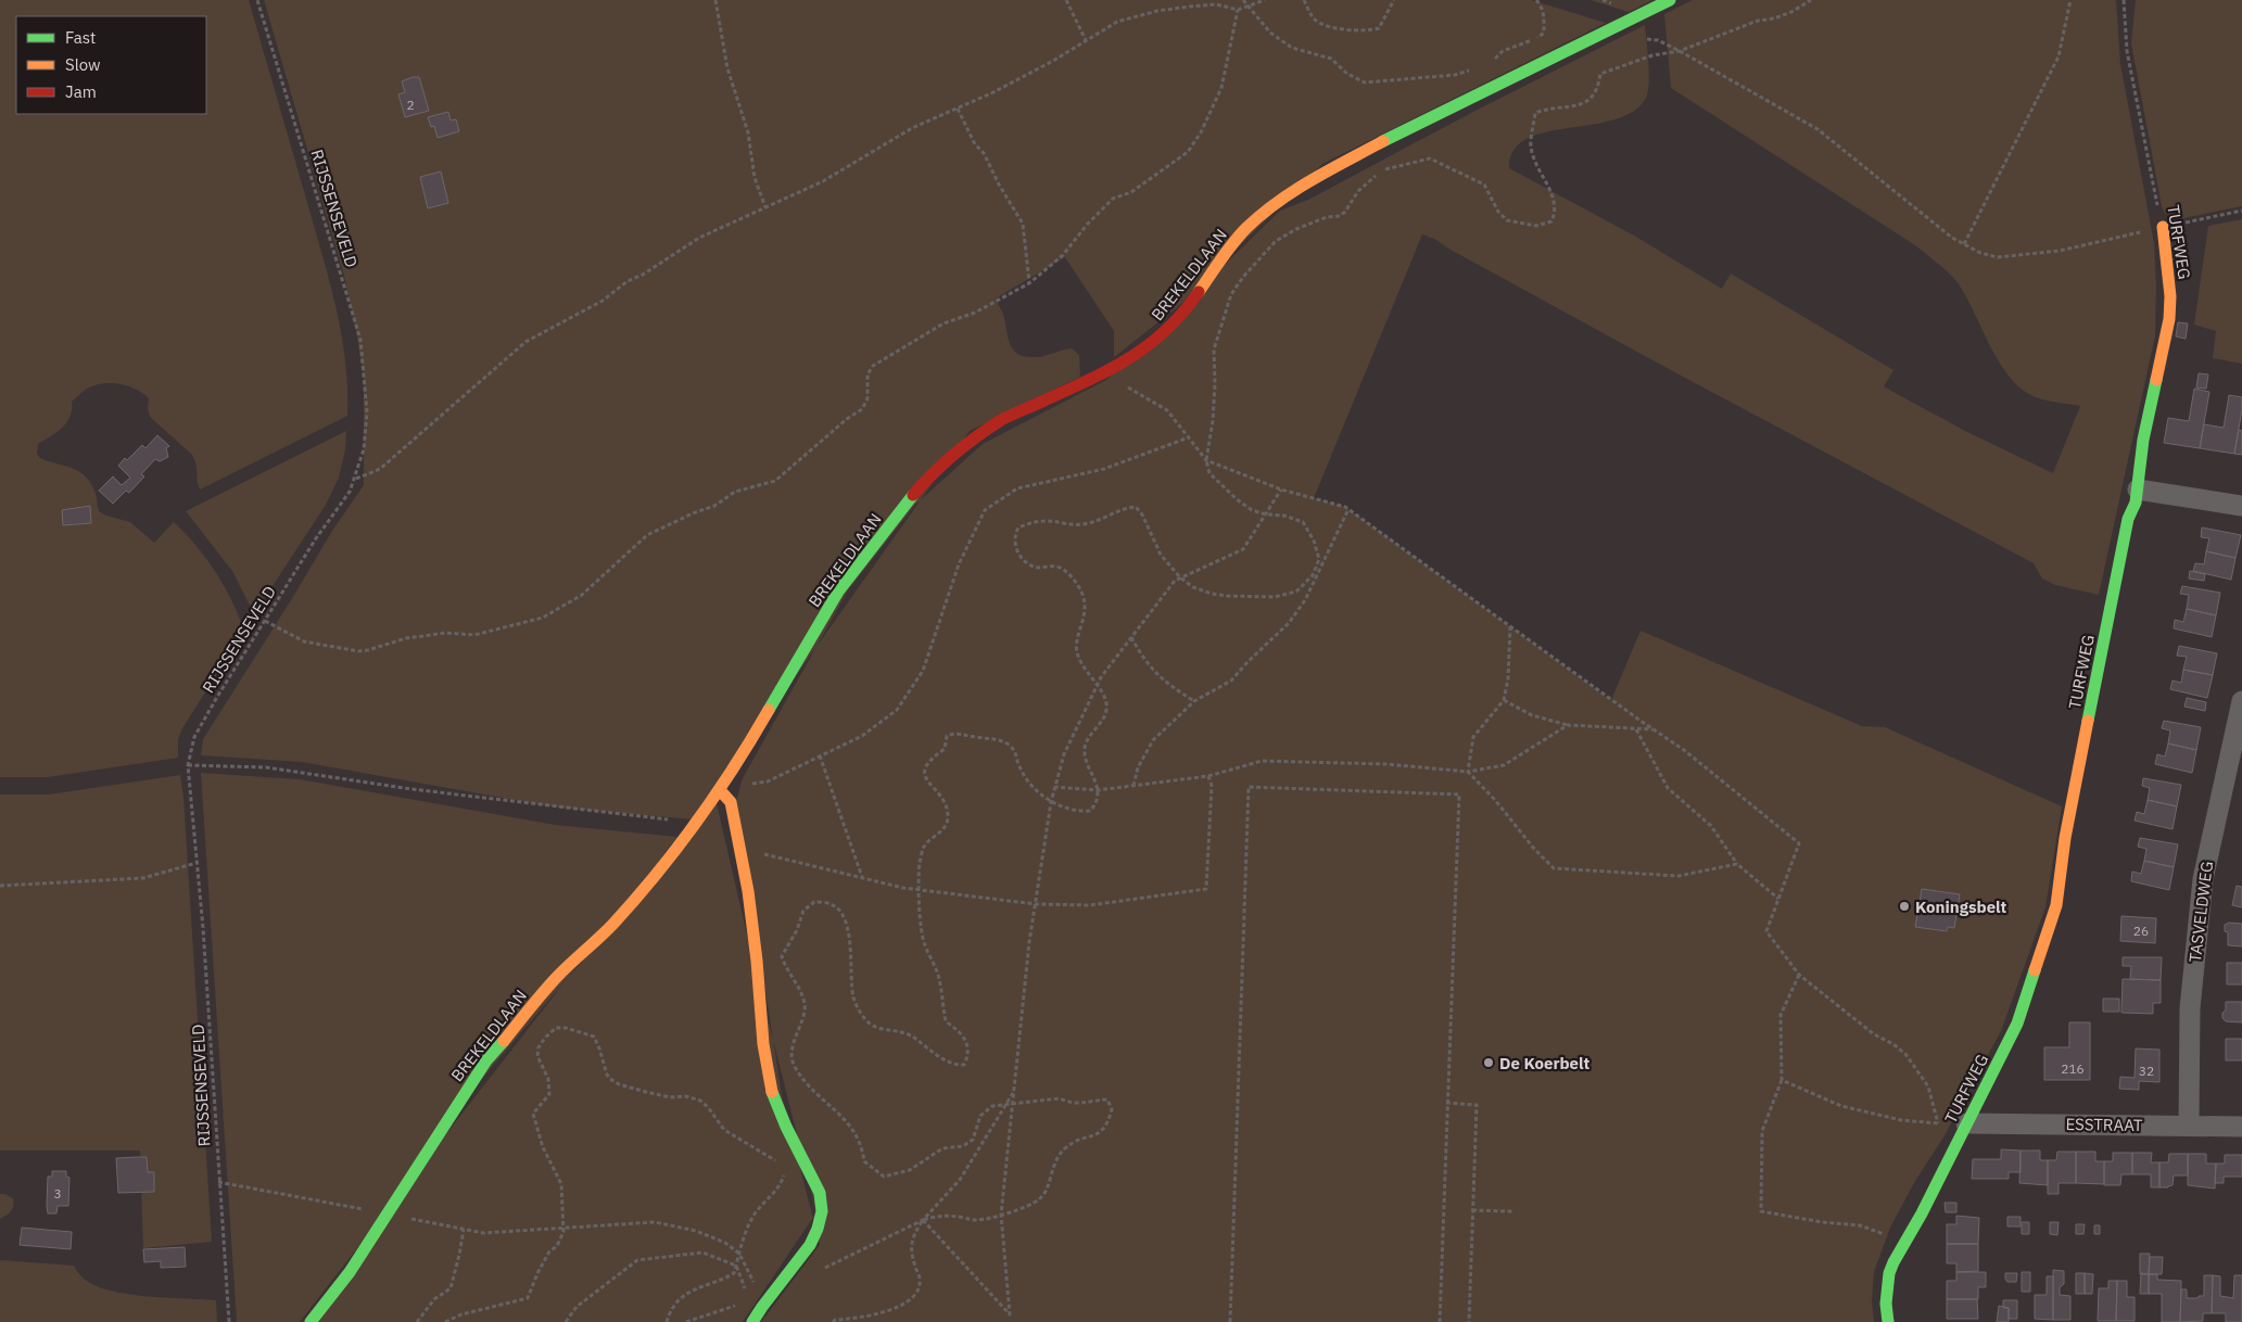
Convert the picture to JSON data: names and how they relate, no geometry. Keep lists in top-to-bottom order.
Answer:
{
  "streets": {
    "street": [
      "TURFWEG",
      "BREKELDLAAN",
      "TASVELDWEG",
      "ESSTRAAT"
    ],
    "path": ["RIJSSENSEVELD"]
  },
  "crossings": [
    ["TURFWEG", "ESSTRAAT"],
    ["TASVELDWEG", "ESSTRAAT"]
  ],
  "places": ["Koningsbelt", "De Koerbelt"],
  "house_numbers": [
    "2",
    "26",
    "216",
    "32",
    "3"
  ],
  "legend": ["Fast", "Slow", "Jam"]
}
